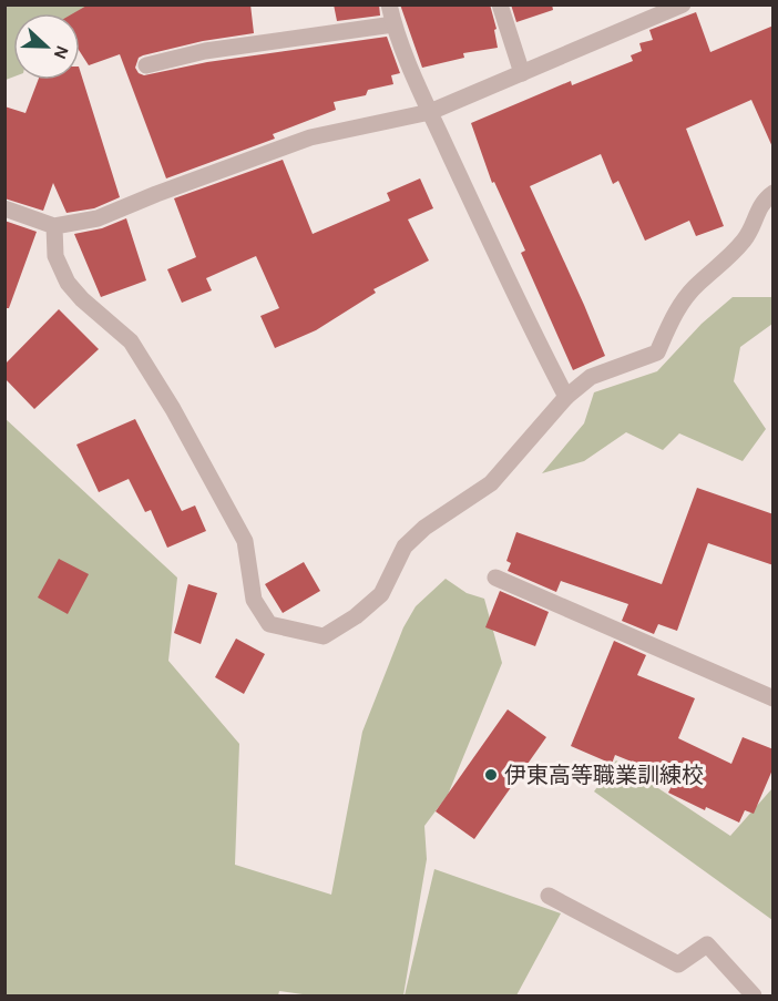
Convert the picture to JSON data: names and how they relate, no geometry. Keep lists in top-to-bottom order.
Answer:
{
  "places": ["伊東高等職業訓練校"],
  "north": "right"
}
